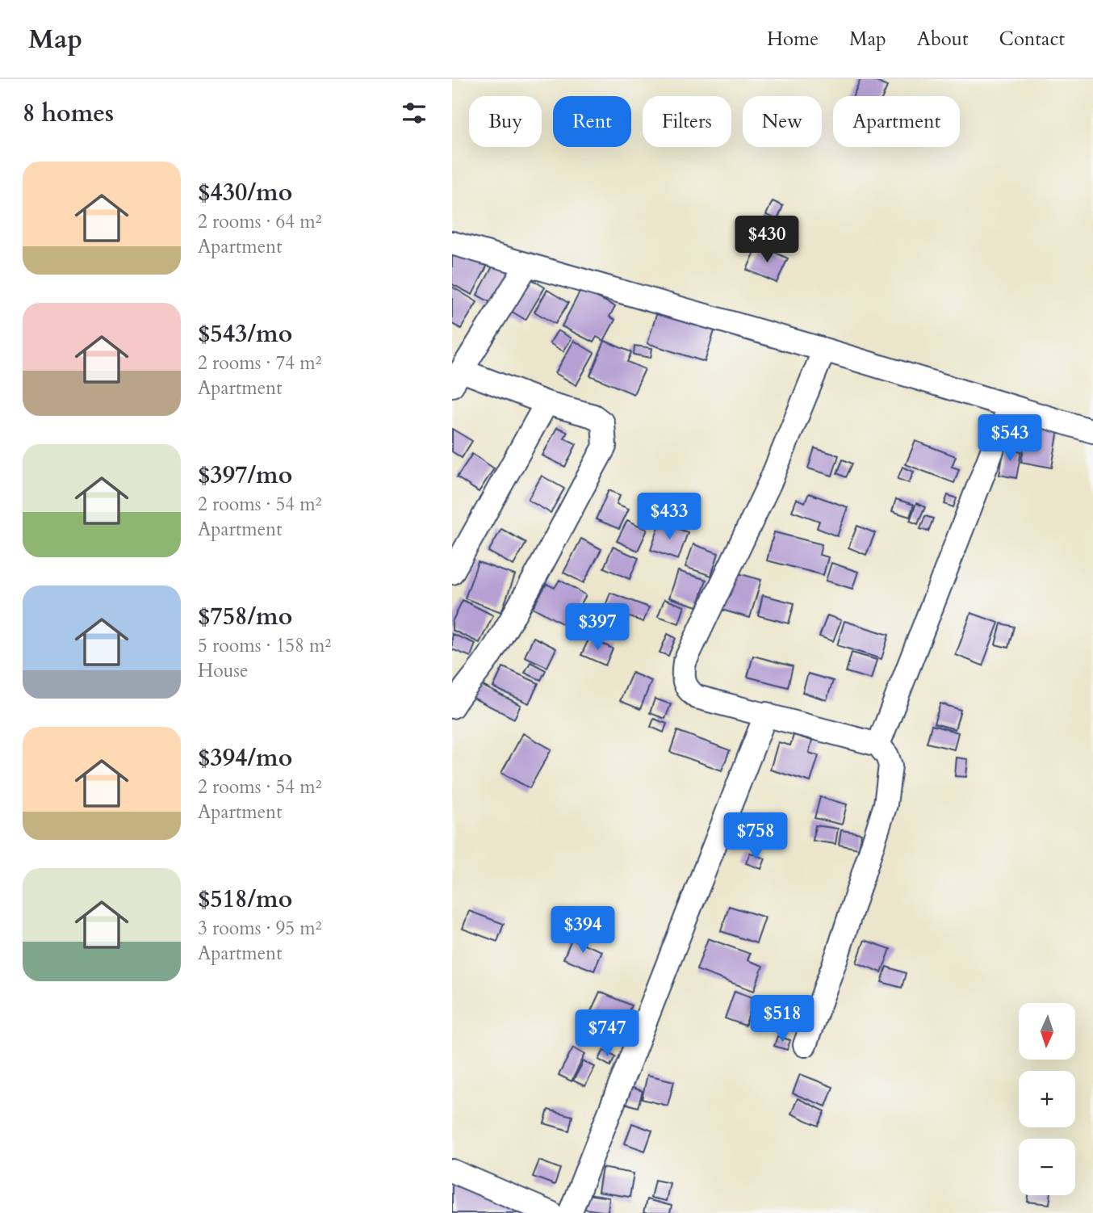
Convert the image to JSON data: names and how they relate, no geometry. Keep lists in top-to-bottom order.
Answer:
{
  "north": "bottom",
  "page": {
    "header": "Map",
    "nav": [
      "Home",
      "Map",
      "About",
      "Contact"
    ],
    "heading": "8 homes",
    "chip": [
      "Buy",
      "Rent",
      "Filters",
      "New",
      "Apartment"
    ],
    "list": [
      {
        "name": "$430/mo",
        "note": "2 rooms · 64 m² · Apartment"
      },
      {
        "name": "$543/mo",
        "note": "2 rooms · 74 m² · Apartment"
      },
      {
        "name": "$397/mo",
        "note": "2 rooms · 54 m² · Apartment"
      },
      {
        "name": "$758/mo",
        "note": "5 rooms · 158 m² · House"
      },
      {
        "name": "$394/mo",
        "note": "2 rooms · 54 m² · Apartment"
      },
      {
        "name": "$518/mo",
        "note": "3 rooms · 95 m² · Apartment"
      }
    ],
    "price": [
      "$430",
      "$543",
      "$433",
      "$397",
      "$758",
      "$394",
      "$518",
      "$747"
    ],
    "map_buttons": ["+", "−"]
  }
}
